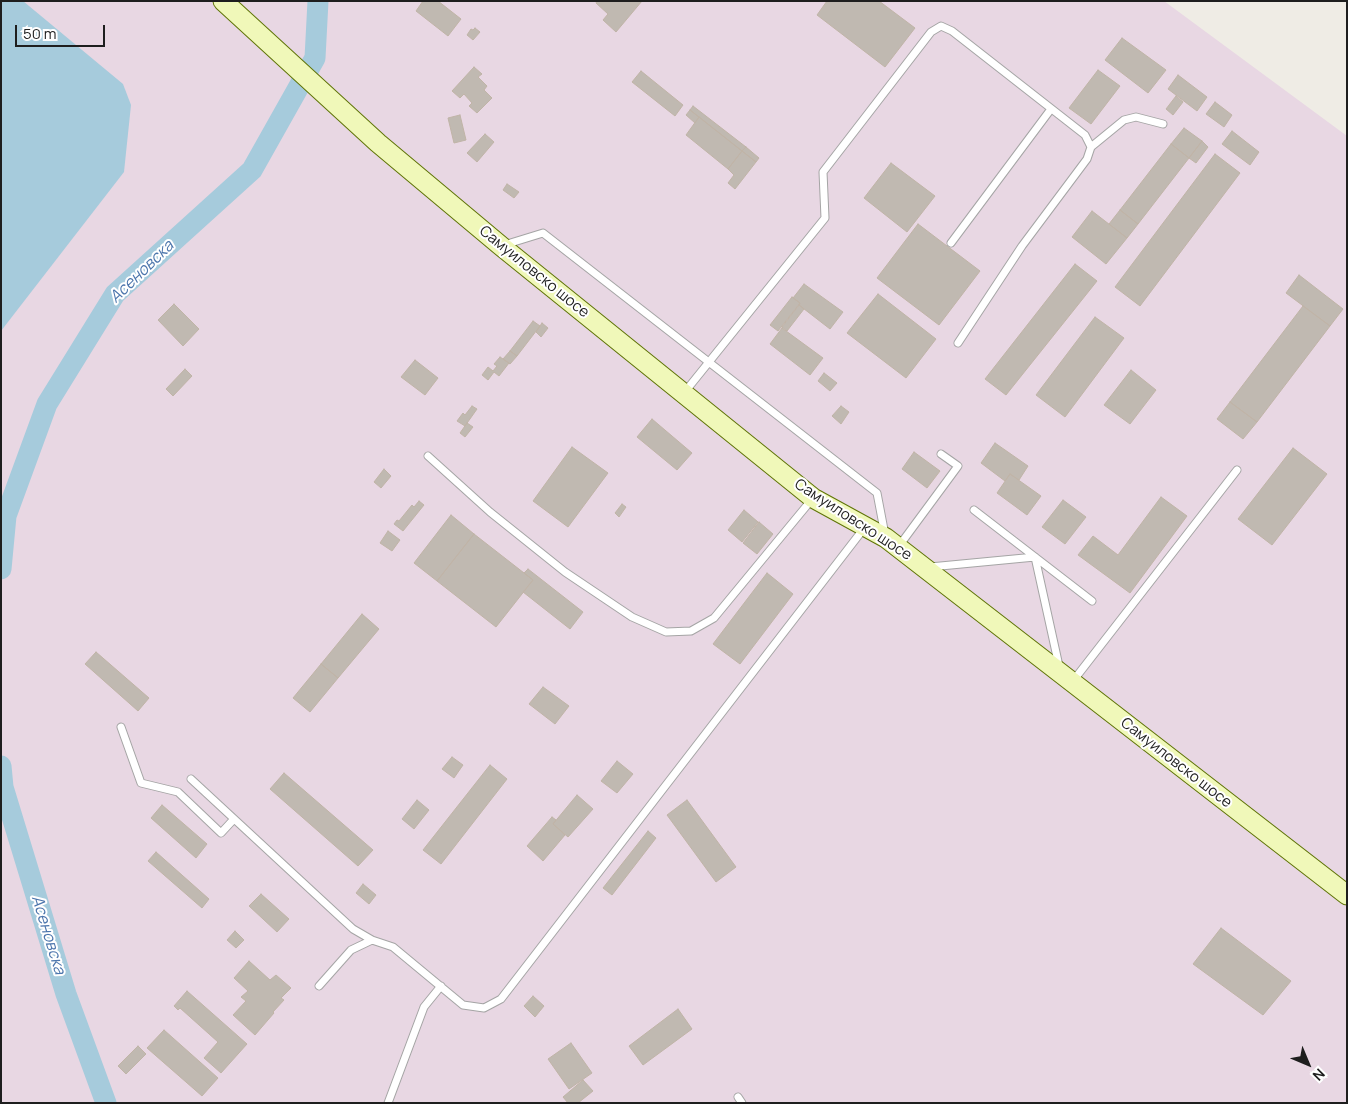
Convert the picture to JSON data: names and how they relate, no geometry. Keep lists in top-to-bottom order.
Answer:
{
  "streets": {
    "street": ["Самуиловско шосе"]
  },
  "water": ["Асеновска"],
  "scale_bar": "50 m",
  "north": "bottom right"
}
